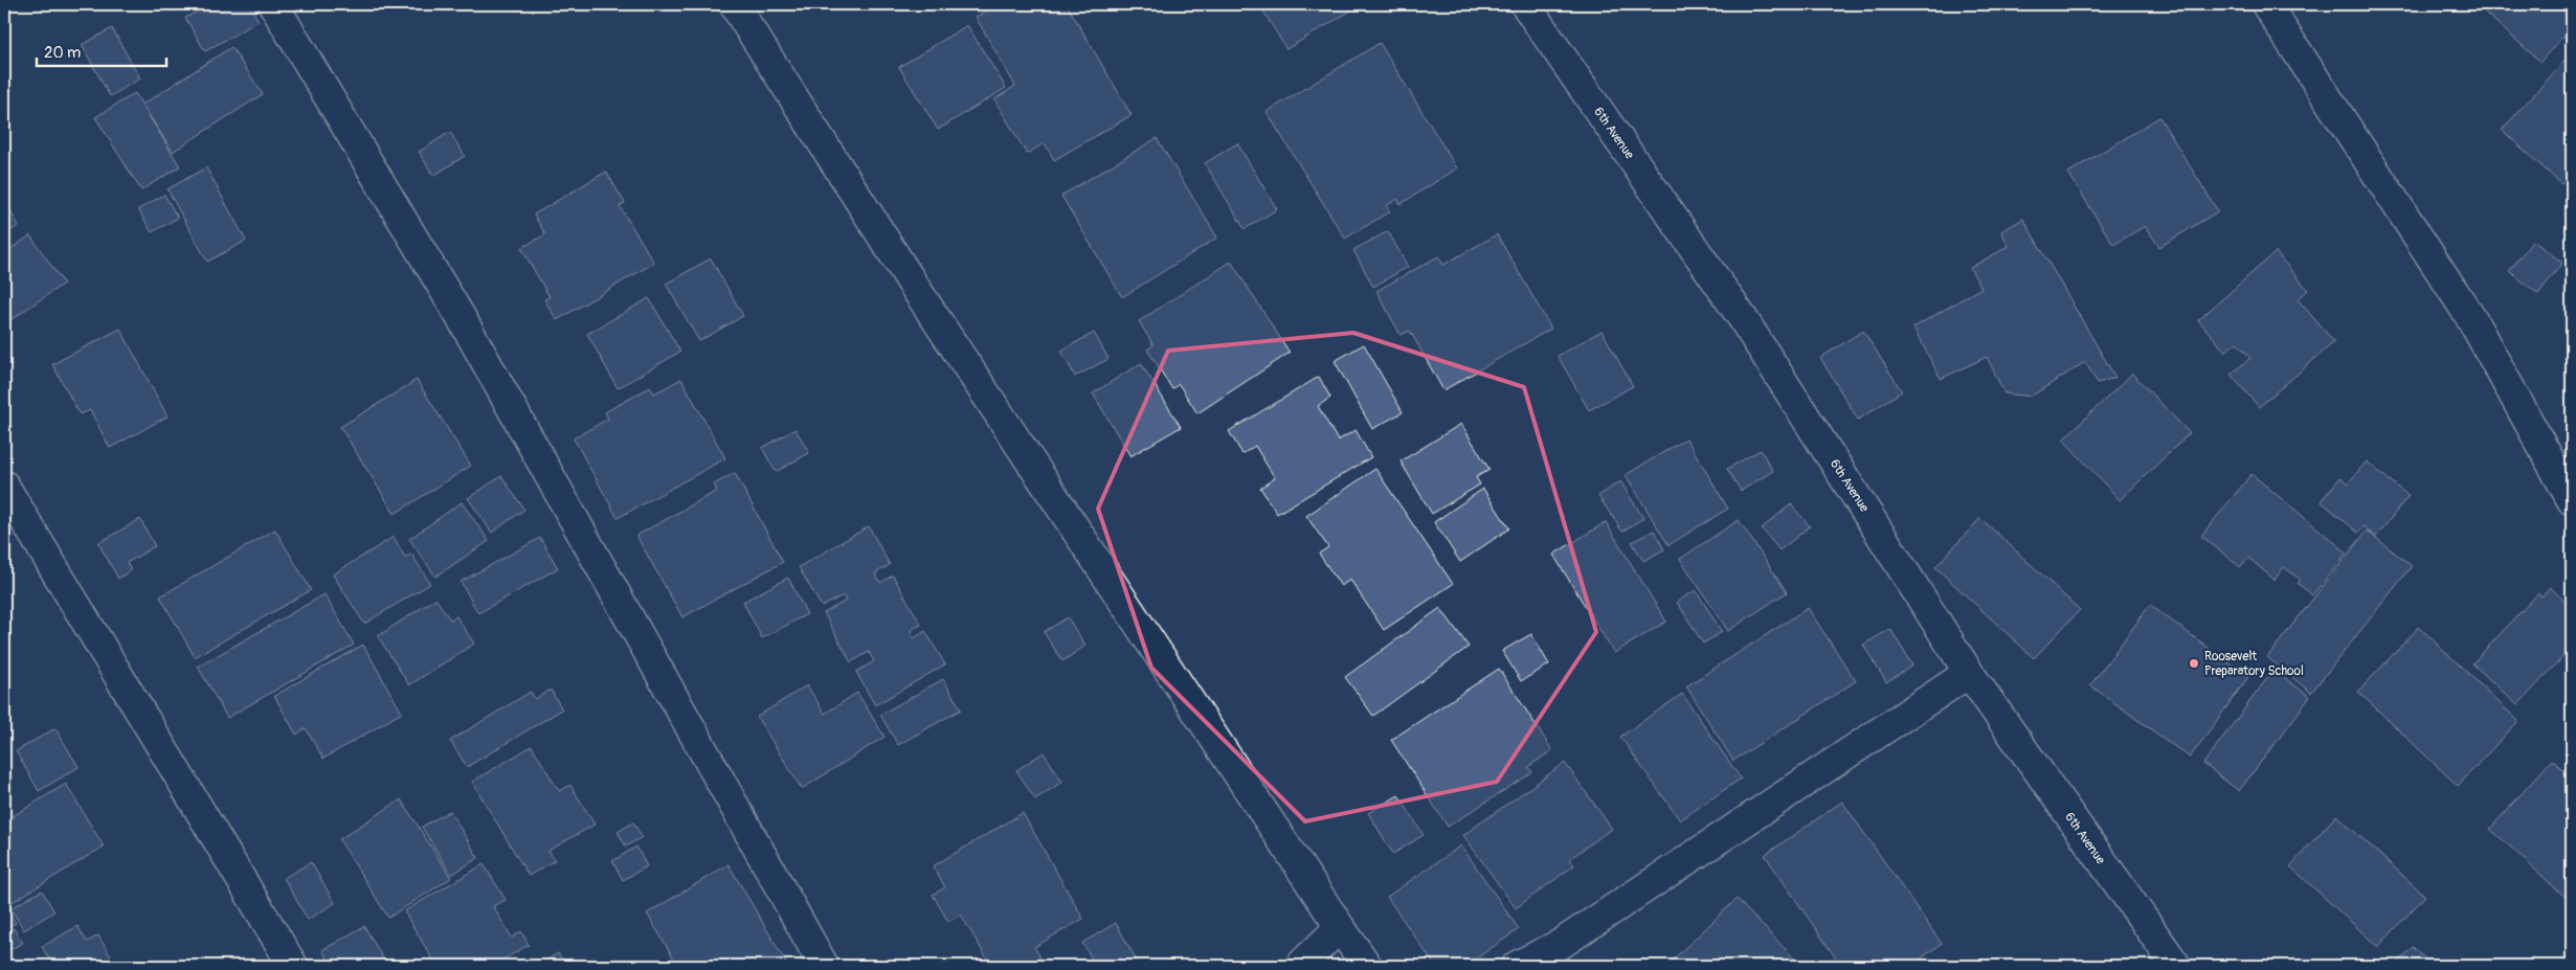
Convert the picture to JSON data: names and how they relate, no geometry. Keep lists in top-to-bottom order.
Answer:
{
  "streets": {
    "street": ["6th Avenue"]
  },
  "places": ["Roosevelt Preparatory School"],
  "scale_bar": "20 m"
}
